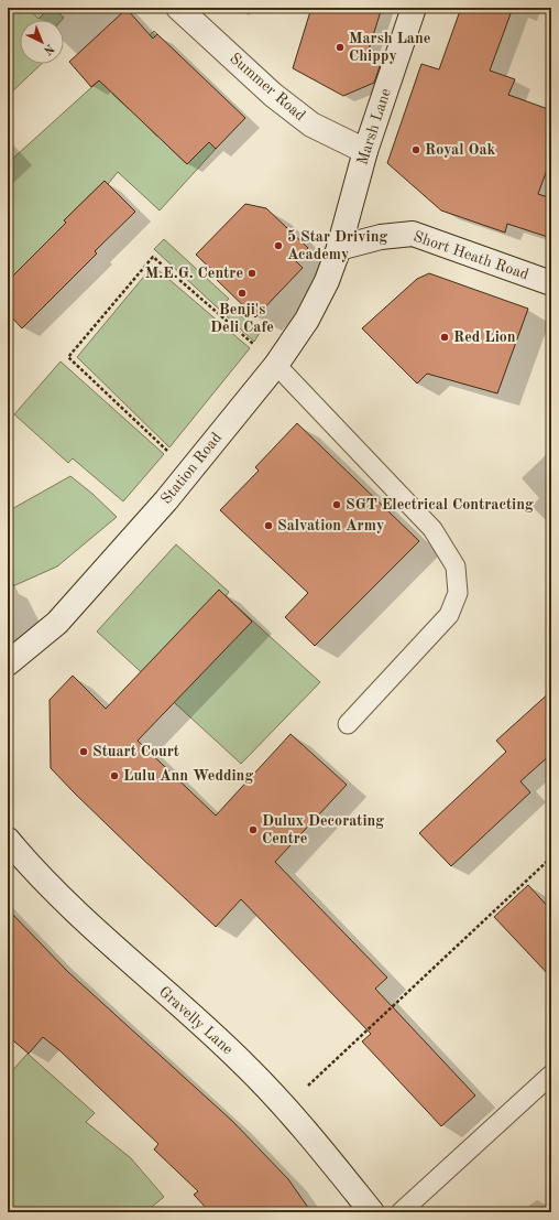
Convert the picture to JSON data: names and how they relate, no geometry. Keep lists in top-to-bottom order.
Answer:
{
  "streets": {
    "main road": [
      "Summer Road",
      "Marsh Lane",
      "Short Heath Road",
      "Station Road",
      "Gravelly Lane"
    ]
  },
  "crossings": [
    ["Summer Road", "Marsh Lane"],
    ["Marsh Lane", "Short Heath Road"],
    ["Marsh Lane", "Station Road"],
    ["Short Heath Road", "Station Road"]
  ],
  "places": [
    "Marsh Lane Chippy",
    "Royal Oak",
    "5 Star Driving Academy",
    "M.E.G. Centre",
    "Benji's Deli Cafe",
    "Red Lion",
    "SGT Electrical Contracting",
    "Salvation Army",
    "Stuart Court",
    "Lulu Ann Wedding",
    "Dulux Decorating Centre"
  ],
  "north": "bottom right"
}
